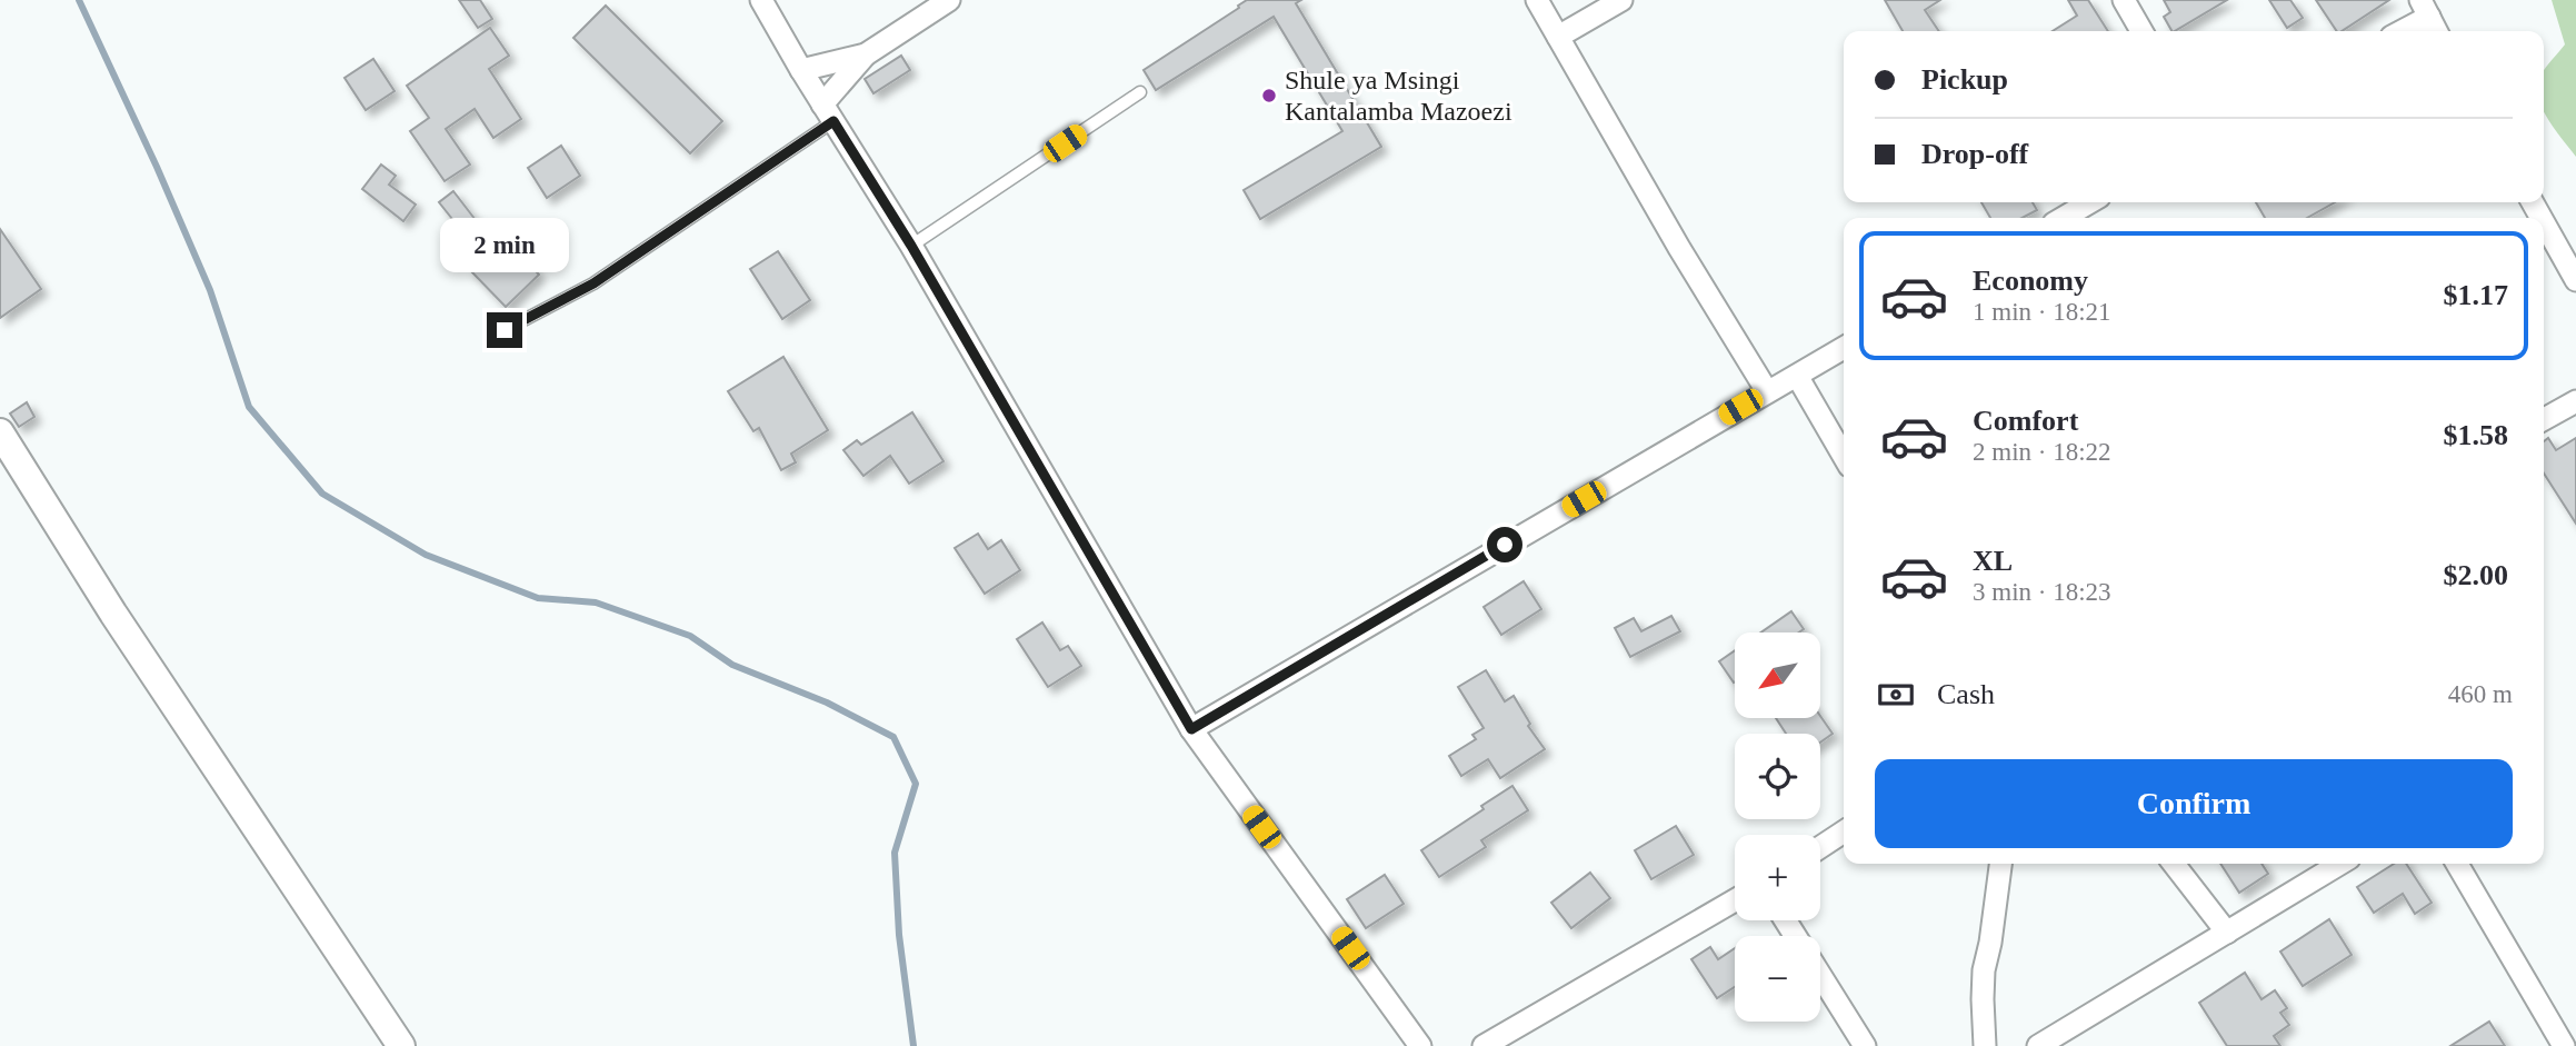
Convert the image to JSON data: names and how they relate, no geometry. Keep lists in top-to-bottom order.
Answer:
{
  "places": ["Shule ya Msingi Kantalamba Mazoezi"],
  "north": "bottom left",
  "page": {
    "banner": ["Pickup", "Drop-off"],
    "bubble": "2 min",
    "list": [
      {
        "name": "Economy",
        "note": "1 min · 18:21",
        "value": "$1.17"
      },
      {
        "name": "Comfort",
        "note": "2 min · 18:22",
        "value": "$1.58"
      },
      {
        "name": "XL",
        "note": "3 min · 18:23",
        "value": "$2.00"
      }
    ],
    "map_buttons": ["+", "−"],
    "pay": ["Cash", "460 m"],
    "buttons": "Confirm"
  }
}
